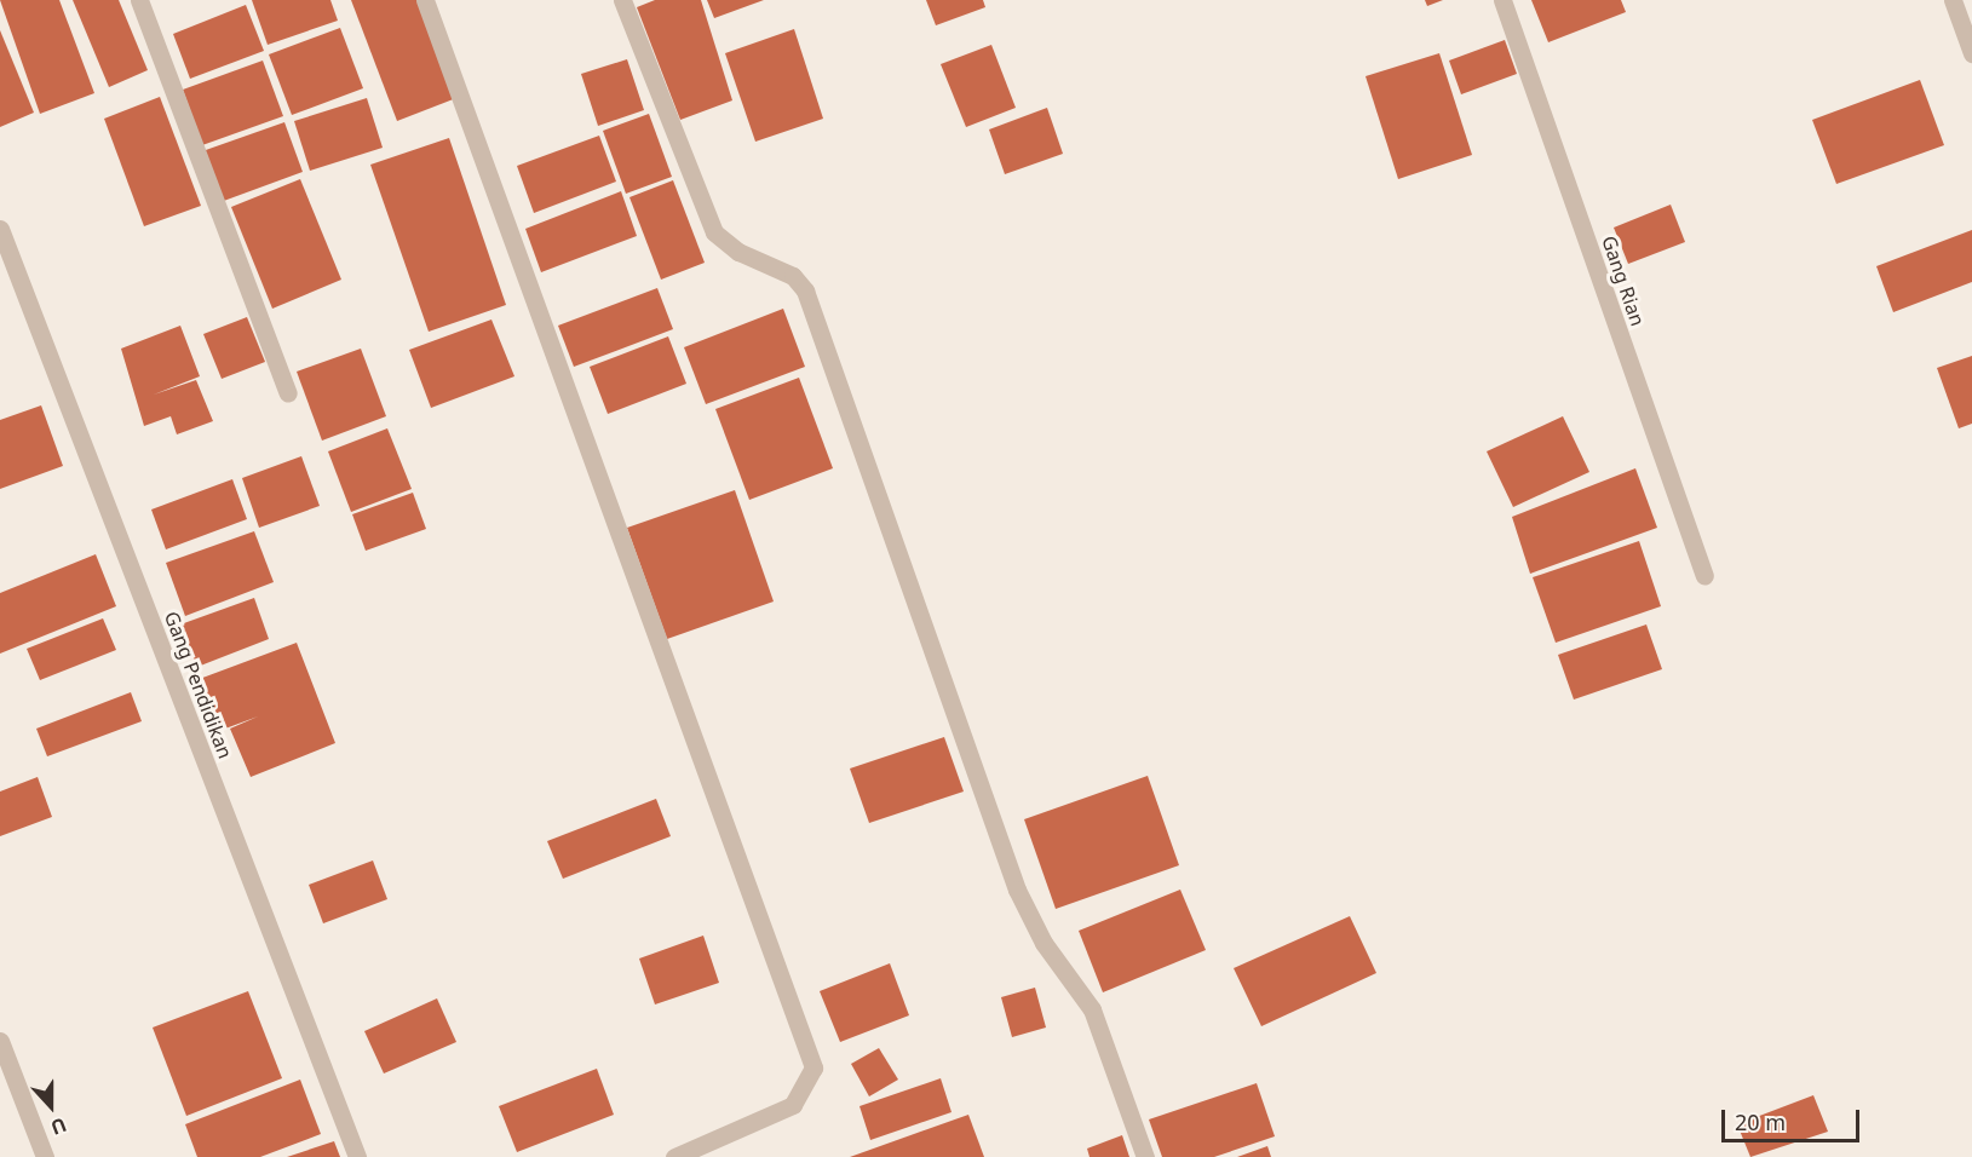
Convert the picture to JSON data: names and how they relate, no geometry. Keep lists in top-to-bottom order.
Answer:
{
  "streets": {
    "street": ["Gang Rian", "Gang Pendidikan"]
  },
  "scale_bar": "20 m",
  "north": "bottom"
}
